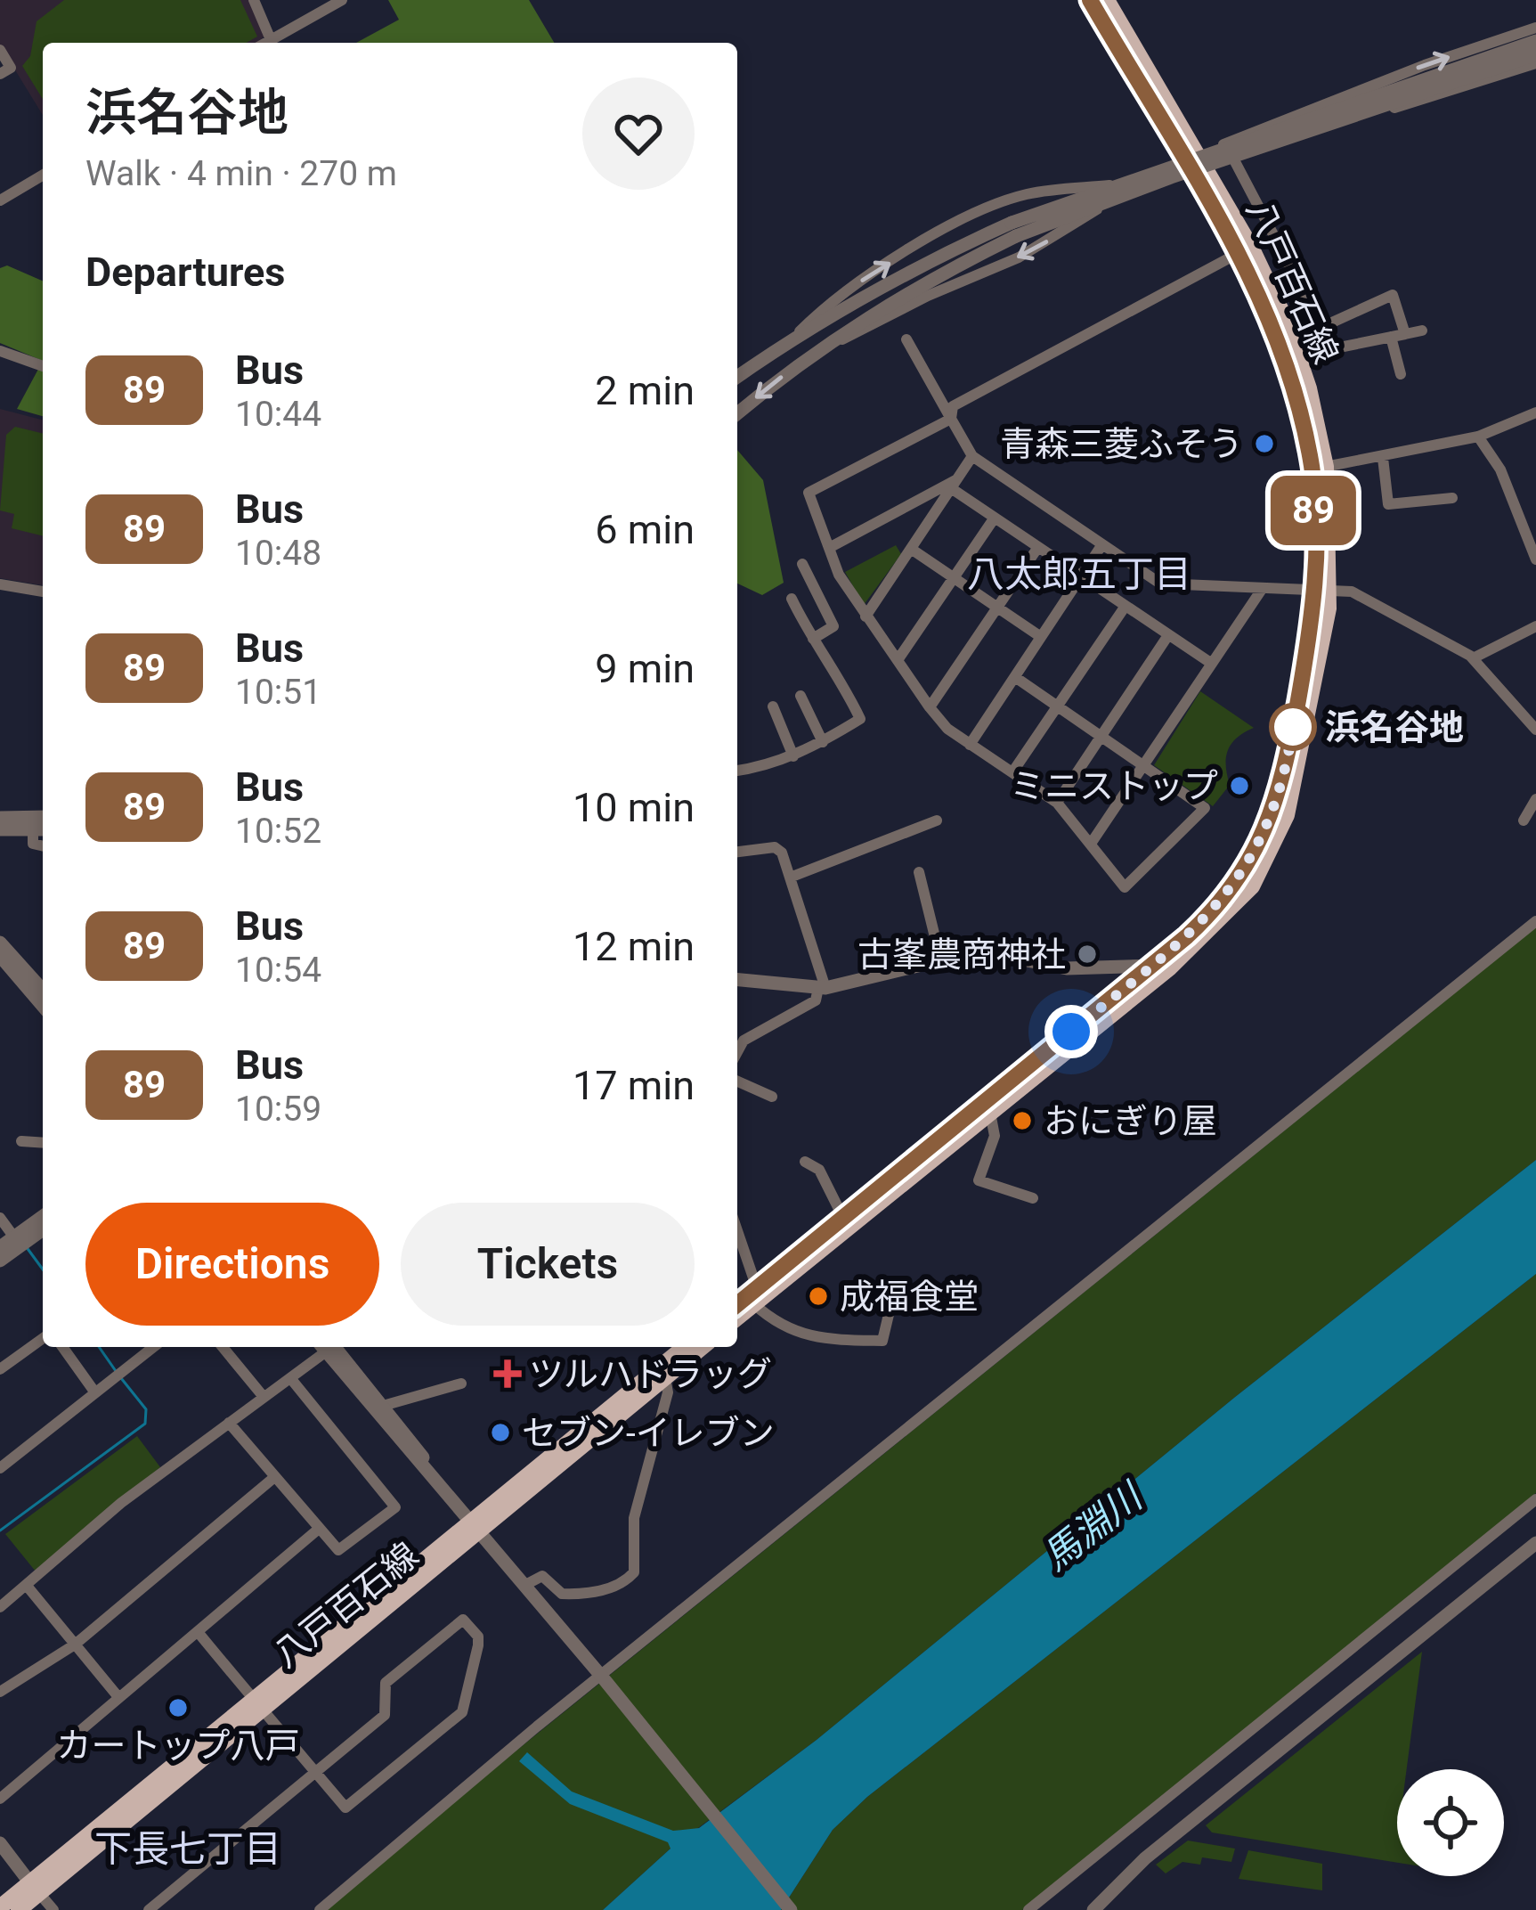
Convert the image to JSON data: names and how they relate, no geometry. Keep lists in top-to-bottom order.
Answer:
{
  "streets": {
    "main road": ["八戸百石線"]
  },
  "districts": ["八太郎五丁目", "下長七丁目"],
  "water": ["馬淵川"],
  "places": {
    "other": [
      "青森三菱ふそう",
      "浜名谷地",
      "ミニストップ",
      "古峯農商神社",
      "おにぎり屋",
      "成福食堂",
      "セブン-イレブン",
      "カートップ八戸"
    ],
    "health": ["ツルハドラッグ"]
  },
  "lines": ["bus line 89"],
  "page": {
    "on_map": "89",
    "heading": [
      ["浜名谷地", "Walk · 4 min · 270 m"],
      "Departures"
    ],
    "list": [
      {
        "mark": "89",
        "name": "Bus",
        "note": "10:44",
        "value": "2 min"
      },
      {
        "mark": "89",
        "name": "Bus",
        "note": "10:48",
        "value": "6 min"
      },
      {
        "mark": "89",
        "name": "Bus",
        "note": "10:51",
        "value": "9 min"
      },
      {
        "mark": "89",
        "name": "Bus",
        "note": "10:52",
        "value": "10 min"
      },
      {
        "mark": "89",
        "name": "Bus",
        "note": "10:54",
        "value": "12 min"
      },
      {
        "mark": "89",
        "name": "Bus",
        "note": "10:59",
        "value": "17 min"
      }
    ],
    "buttons": ["Directions", "Tickets"]
  }
}
